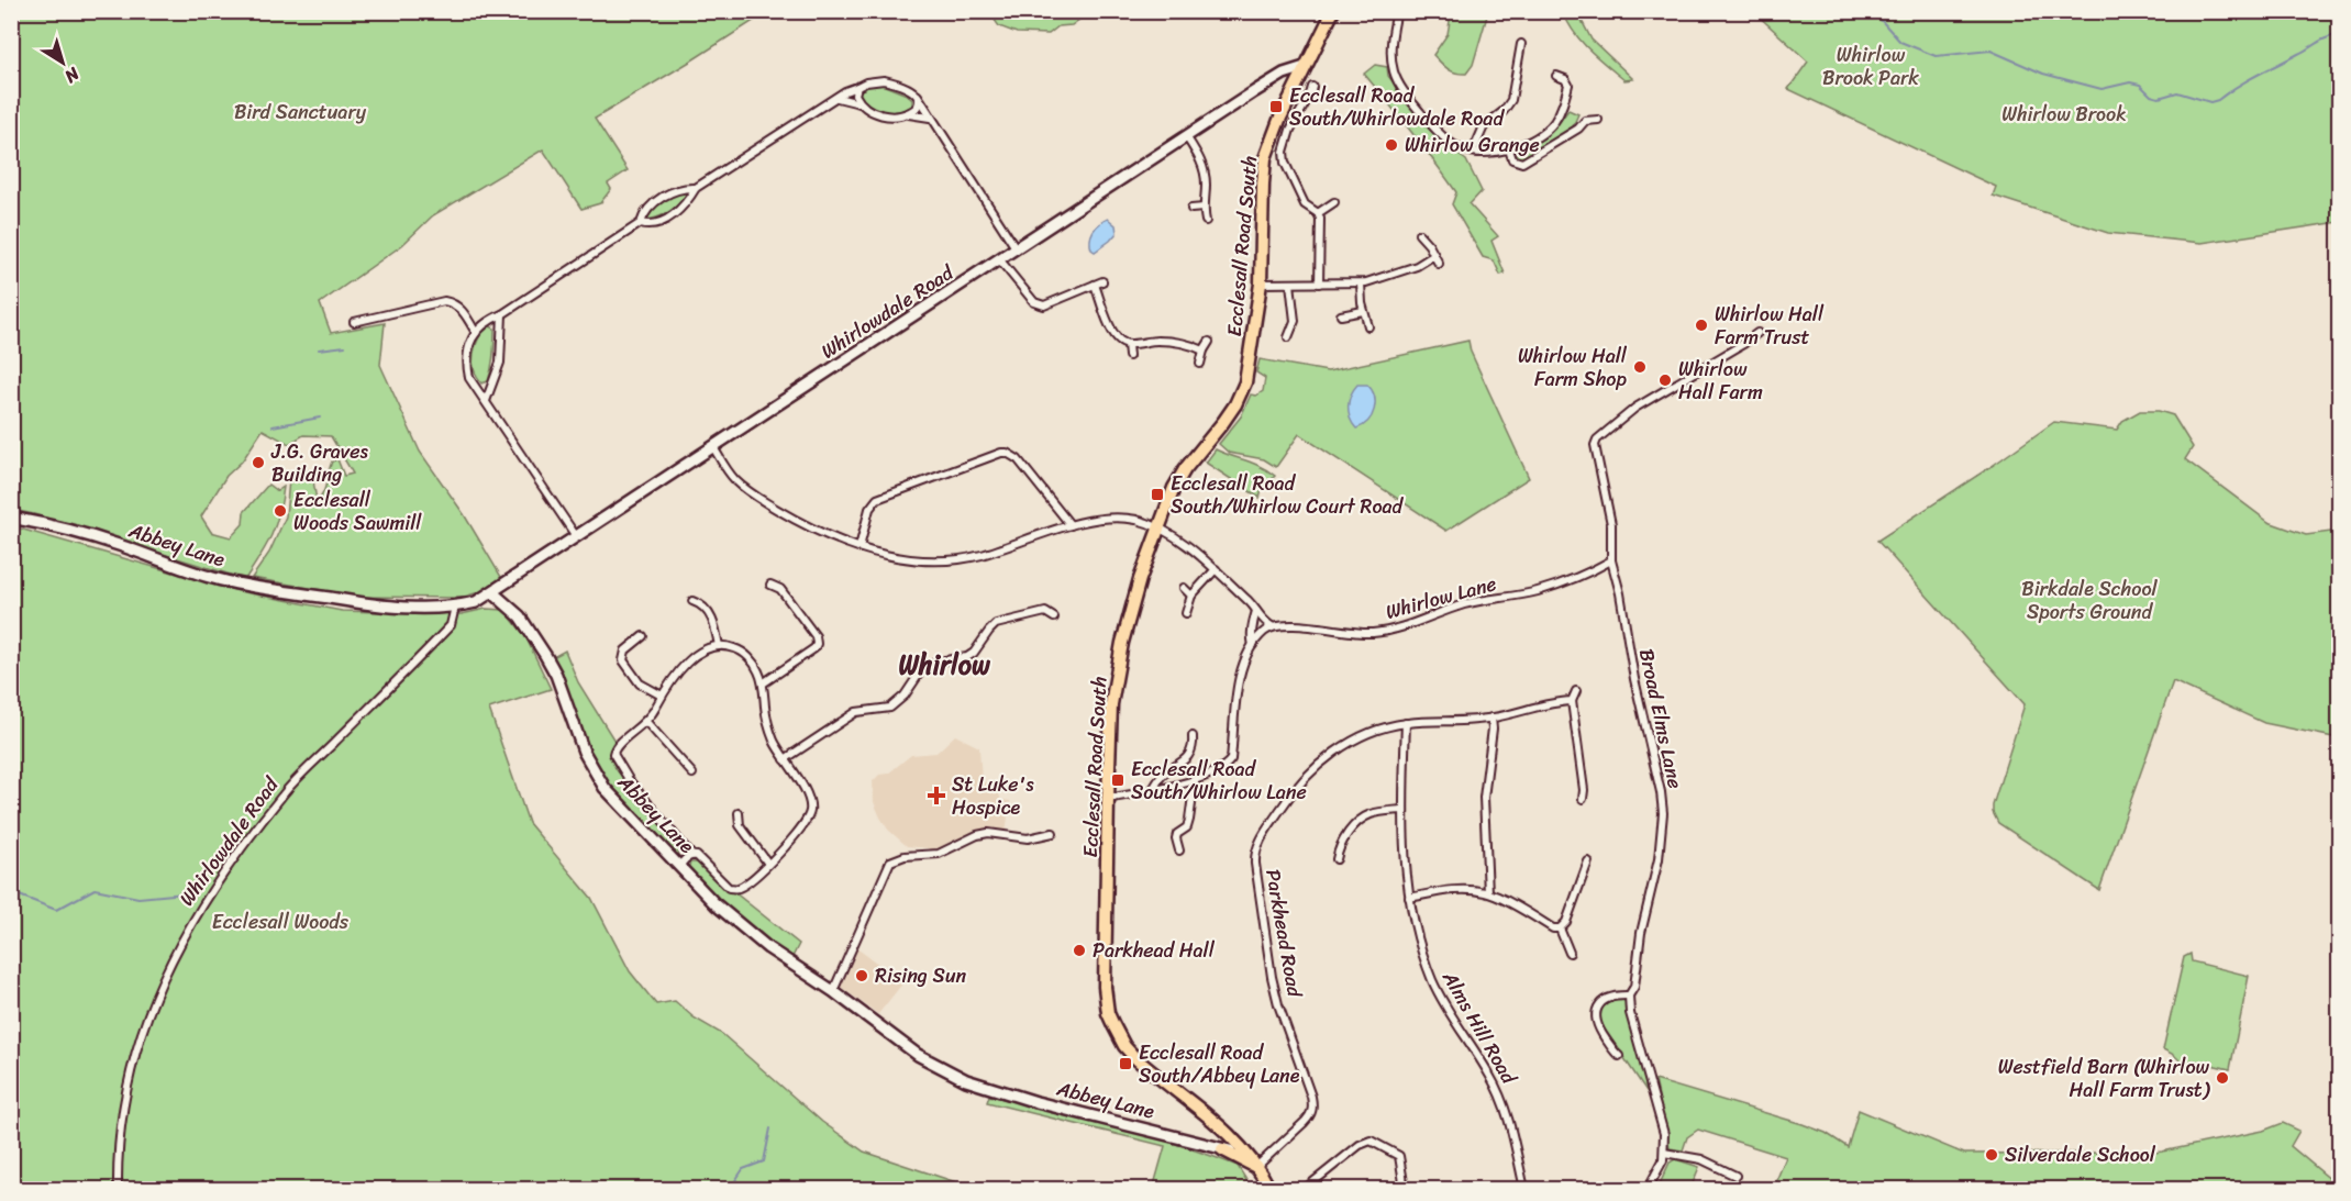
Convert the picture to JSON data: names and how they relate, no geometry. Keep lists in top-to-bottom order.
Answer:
{
  "streets": {
    "main road": ["Ecclesall Road South", "Whirlowdale Road", "Abbey Lane"],
    "street": [
      "Whirlow Lane",
      "Broad Elms Lane",
      "Parkhead Road",
      "Alms Hill Road"
    ]
  },
  "crossings": [
    ["Ecclesall Road South", "Whirlowdale Road"],
    ["Ecclesall Road South", "Abbey Lane"],
    ["Ecclesall Road South", "Parkhead Road"],
    ["Whirlowdale Road", "Abbey Lane"],
    ["Whirlow Lane", "Broad Elms Lane"],
    ["Parkhead Road", "Alms Hill Road"]
  ],
  "districts": ["Whirlow"],
  "parks": [
    "Whirlow Brook Park",
    "Bird Sanctuary",
    "Whirlow Brook",
    "Birkdale School Sports Ground",
    "Ecclesall Woods"
  ],
  "places": {
    "transit": [
      "Ecclesall Road South/Whirlowdale Road",
      "Ecclesall Road South/Whirlow Court Road",
      "Ecclesall Road South/Whirlow Lane",
      "Ecclesall Road South/Abbey Lane"
    ],
    "other": [
      "Whirlow Grange",
      "Whirlow Hall Farm Trust",
      "Whirlow Hall Farm Shop",
      "Whirlow Hall Farm",
      "J.G. Graves Building",
      "Ecclesall Woods Sawmill",
      "Parkhead Hall",
      "Rising Sun",
      "Westfield Barn (Whirlow Hall Farm Trust)",
      "Silverdale School"
    ],
    "health": ["St Luke's Hospice"]
  },
  "north": "bottom right"
}
